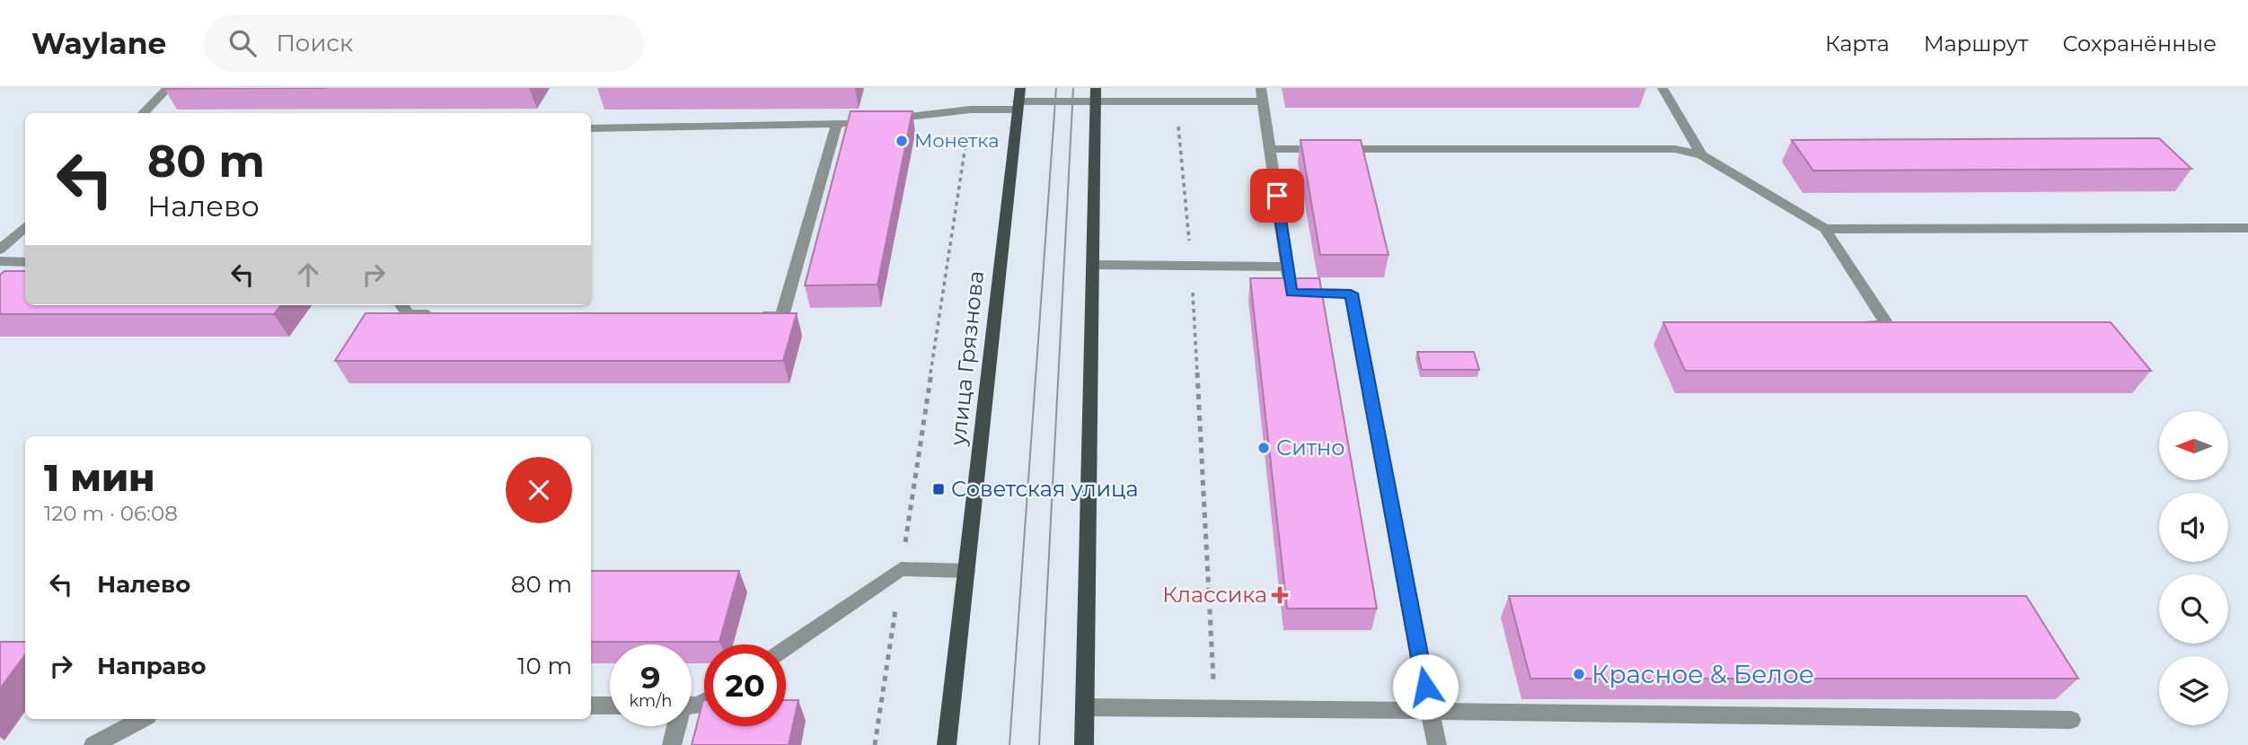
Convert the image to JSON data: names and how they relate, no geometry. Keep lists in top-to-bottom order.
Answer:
{
  "streets": {
    "main road": ["улица Грязнова"]
  },
  "places": {
    "other": ["Монетка", "Ситно", "Красное & Белое"],
    "transit": ["Советская улица"],
    "health": ["Классика"]
  },
  "north": "left",
  "page": {
    "header": "Waylane",
    "search": "Поиск",
    "nav": ["Карта", "Маршрут", "Сохранённые"],
    "turn": ["80 m", "Налево"],
    "heading": ["1 мин", "120 m · 06:08"],
    "list": [
      {
        "name": "Налево",
        "value": "80 m"
      },
      {
        "name": "Направо",
        "value": "10 m"
      }
    ],
    "speed": "9 km/h",
    "limit": "20"
  }
}
